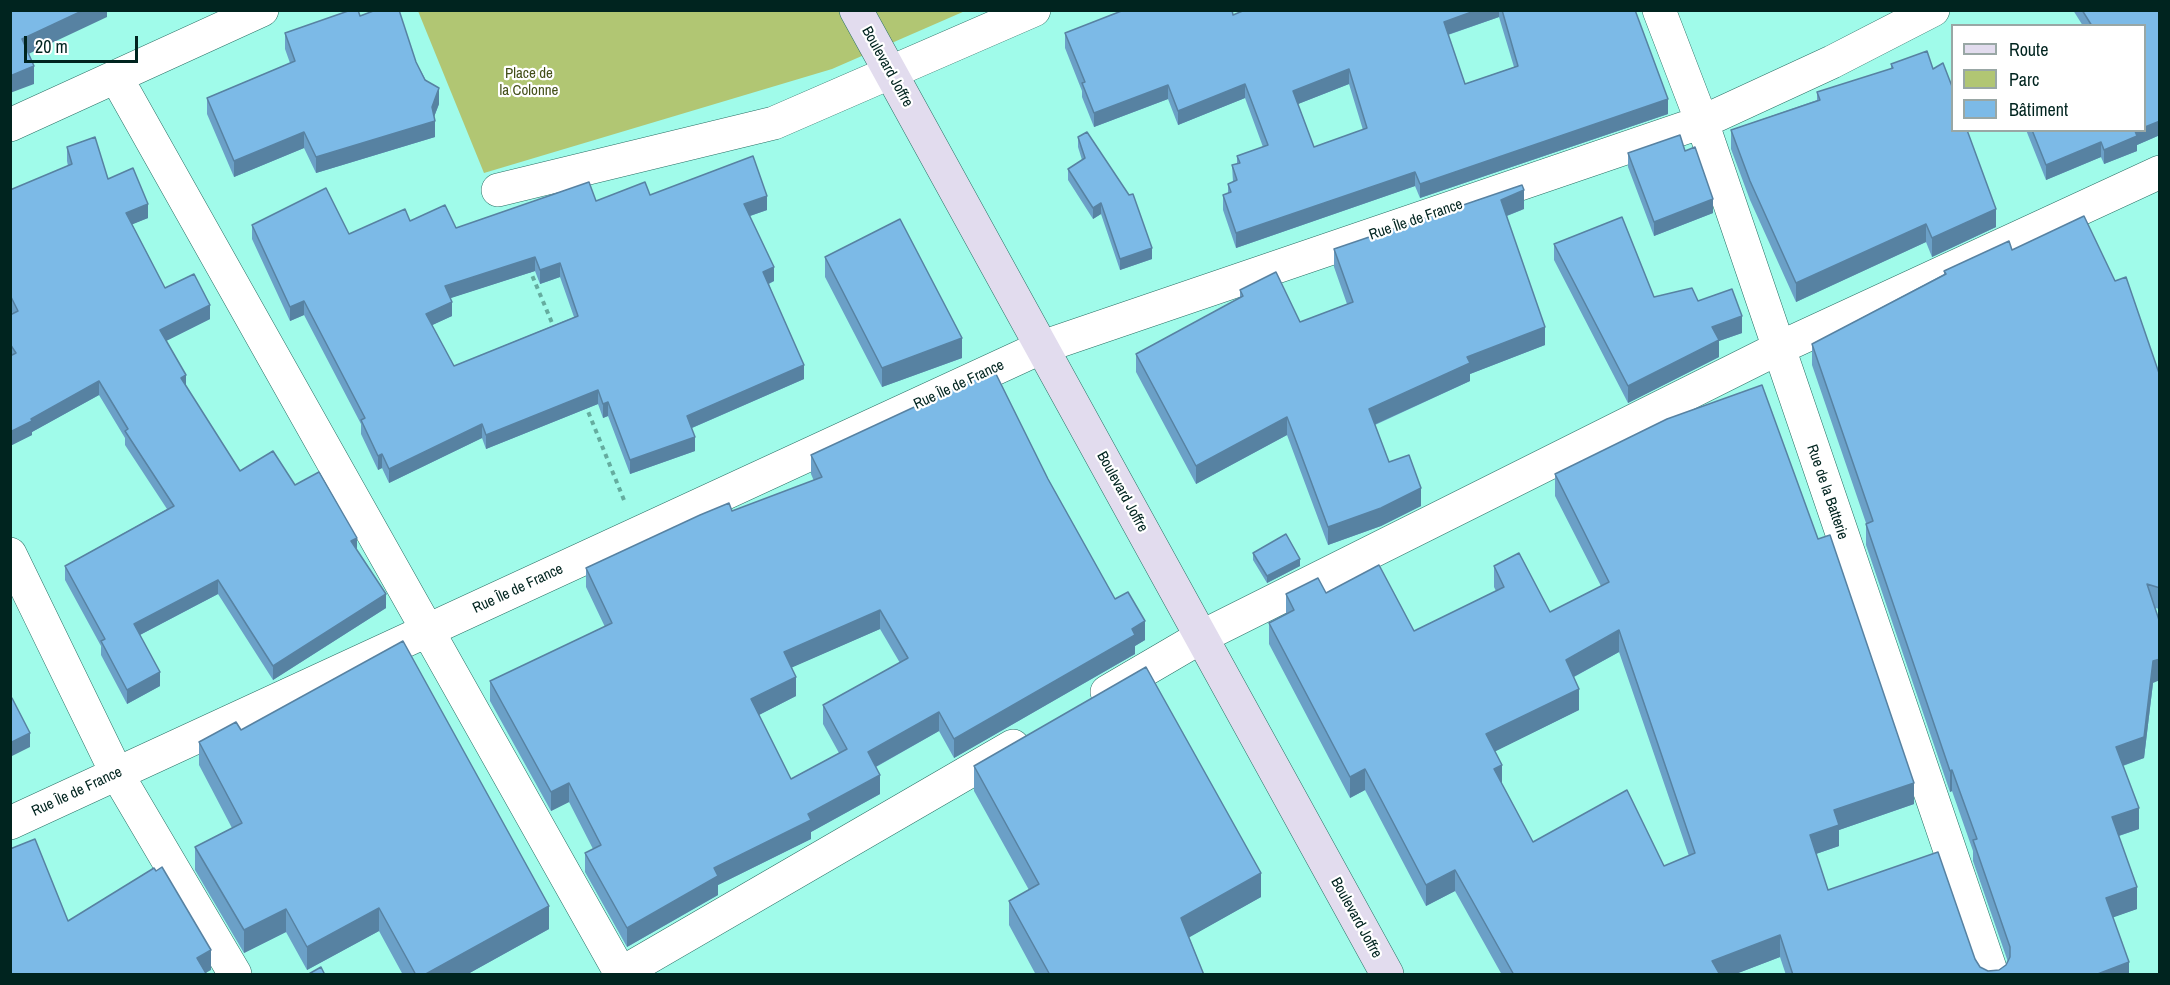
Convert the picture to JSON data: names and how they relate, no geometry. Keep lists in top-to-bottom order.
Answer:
{
  "streets": {
    "street": ["Boulevard Joffre", "Rue Île de France", "Rue de la Batterie"]
  },
  "crossings": [
    ["Boulevard Joffre", "Rue Île de France"],
    ["Rue Île de France", "Rue de la Batterie"]
  ],
  "parks": ["Place de la Colonne"],
  "legend": ["Route", "Parc", "Bâtiment"],
  "scale_bar": "20 m"
}
